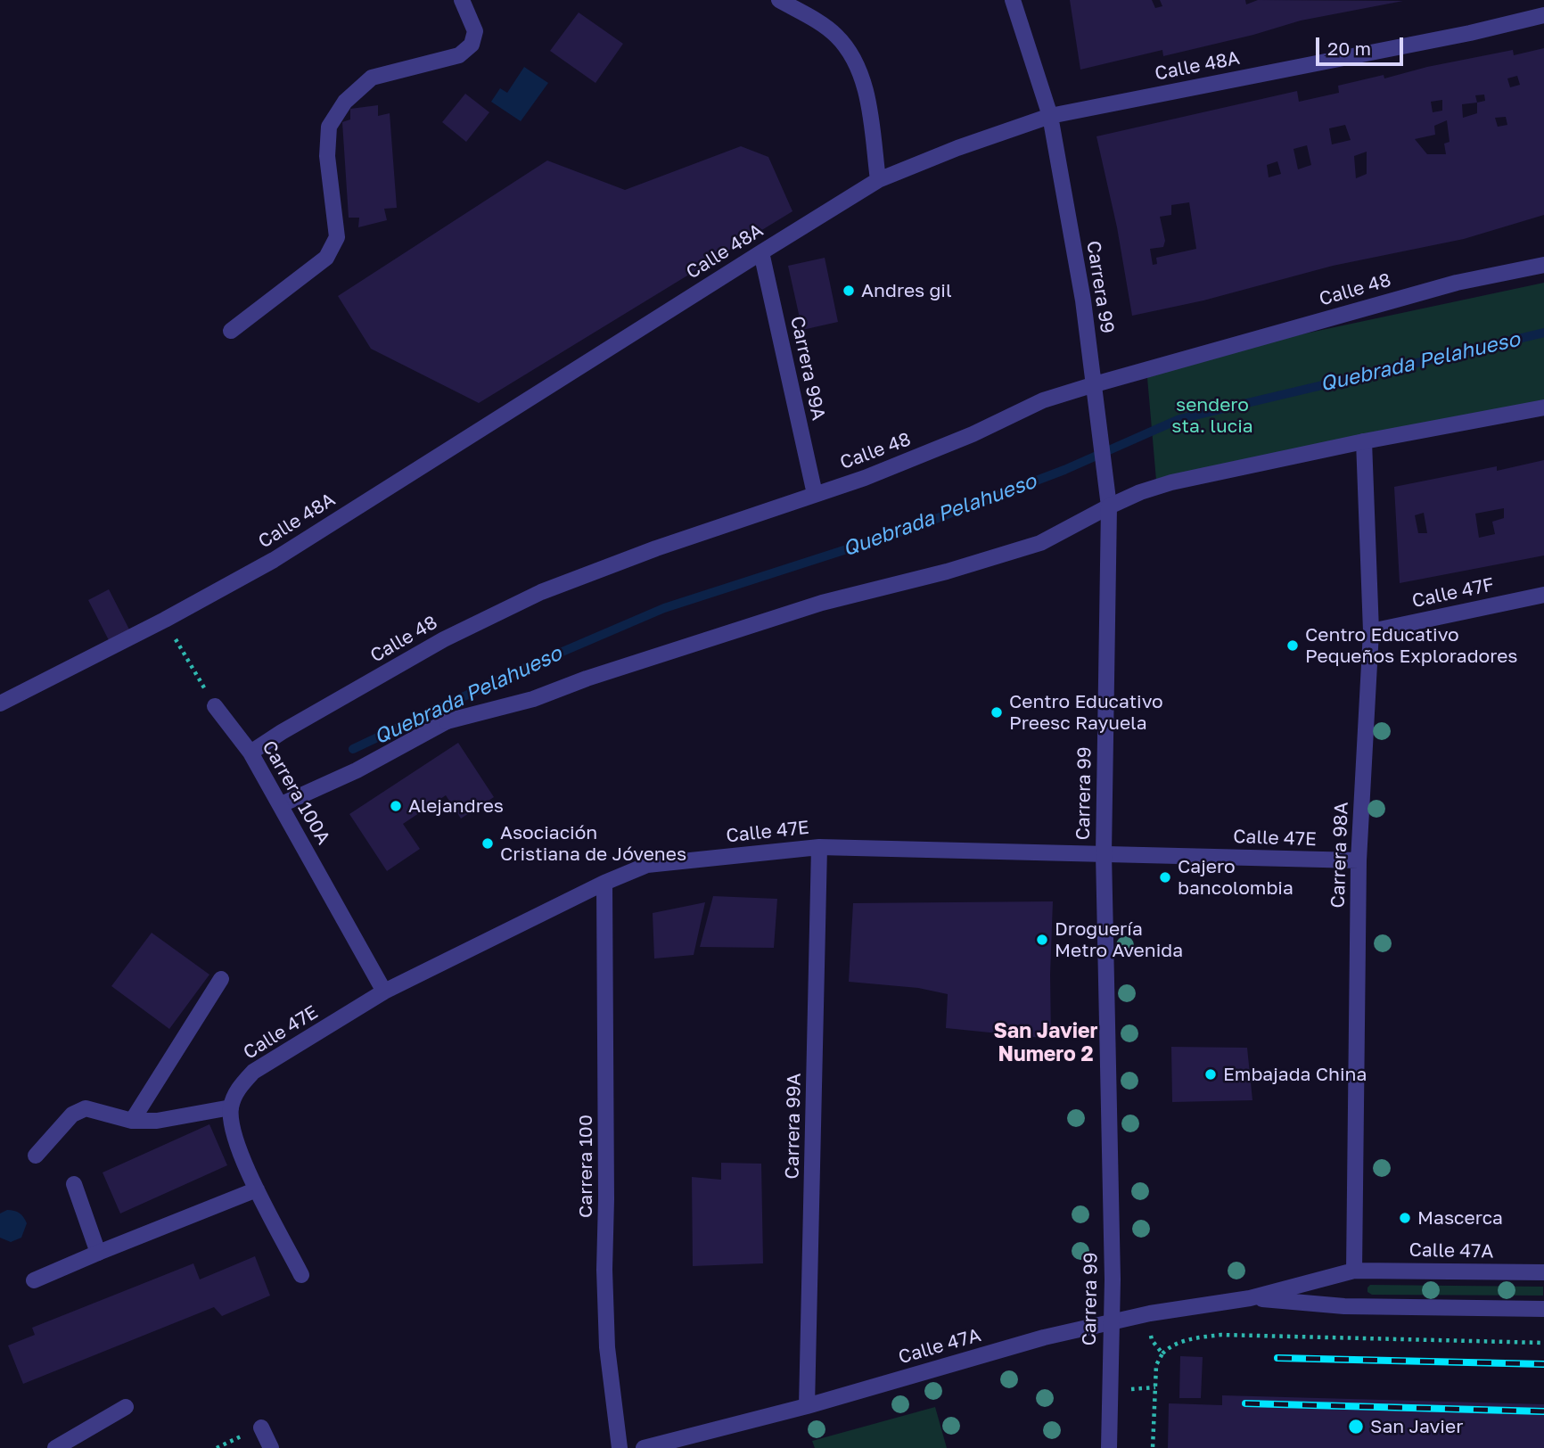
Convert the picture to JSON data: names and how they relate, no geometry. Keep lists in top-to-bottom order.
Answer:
{
  "streets": {
    "street": [
      "Calle 48A",
      "Carrera 99",
      "Calle 48",
      "Carrera 99A",
      "Calle 47F",
      "Carrera 100A",
      "Calle 47E",
      "Carrera 98A",
      "Carrera 100",
      "Calle 47A"
    ]
  },
  "crossings": [
    ["Calle 48A", "Carrera 99"],
    ["Calle 48A", "Carrera 99A"],
    ["Carrera 99", "Calle 48"],
    ["Carrera 99", "Calle 47E"],
    ["Carrera 99", "Calle 47A"],
    ["Calle 48", "Carrera 99A"],
    ["Calle 48", "Carrera 100A"],
    ["Carrera 99A", "Calle 47E"],
    ["Carrera 99A", "Calle 47A"],
    ["Calle 47F", "Carrera 98A"],
    ["Carrera 100A", "Calle 47E"],
    ["Calle 47E", "Carrera 98A"],
    ["Calle 47E", "Carrera 100"],
    ["Carrera 98A", "Calle 47A"]
  ],
  "districts": ["San Javier Numero 2"],
  "water": ["Quebrada Pelahueso"],
  "parks": ["sendero sta. lucia"],
  "places": [
    "Andres gil",
    "Centro Educativo Pequeños Exploradores",
    "Centro Educativo Preesc Rayuela",
    "Alejandres",
    "Asociación Cristiana de Jóvenes",
    "Cajero bancolombia",
    "Droguería Metro Avenida",
    "Embajada China",
    "Mascerca",
    "San Javier"
  ],
  "scale_bar": "20 m"
}
